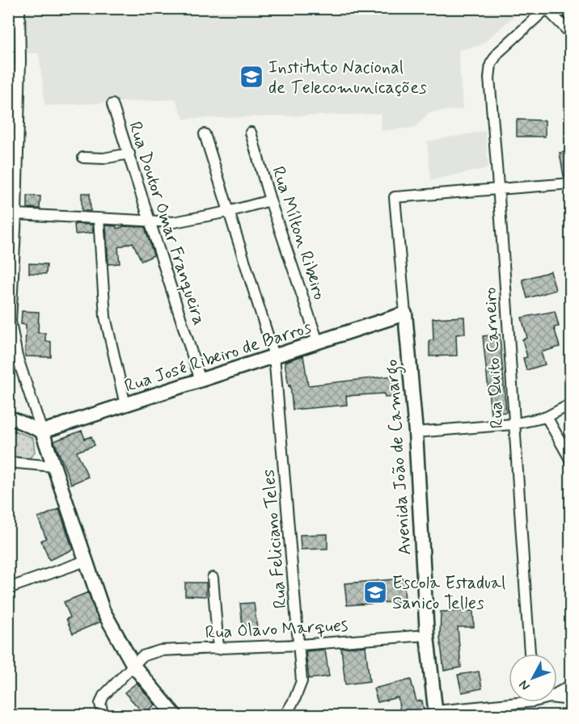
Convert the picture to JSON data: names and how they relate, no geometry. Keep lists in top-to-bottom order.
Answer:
{
  "streets": {
    "main road": ["Rua José Ribeiro de Barros", "Avenida João de Camargo"],
    "street": [
      "Rua Doutor Omar Franqueira",
      "Rua Mílton Ribeiro",
      "Rua Quito Carneiro",
      "Rua Feliciano Teles",
      "Rua Olavo Marques"
    ]
  },
  "crossings": [
    ["Rua Doutor Omar Franqueira", "Rua José Ribeiro de Barros"],
    ["Rua Mílton Ribeiro", "Rua José Ribeiro de Barros"],
    ["Rua José Ribeiro de Barros", "Avenida João de Camargo"],
    ["Rua José Ribeiro de Barros", "Rua Feliciano Teles"],
    ["Rua Quito Carneiro", "Avenida João de Camargo"],
    ["Avenida João de Camargo", "Rua Olavo Marques"],
    ["Rua Feliciano Teles", "Rua Olavo Marques"]
  ],
  "places": {
    "school or university": ["Instituto Nacional de Telecomunicações", "Escola Estadual Sanico Telles"]
  },
  "north": "bottom left"
}
